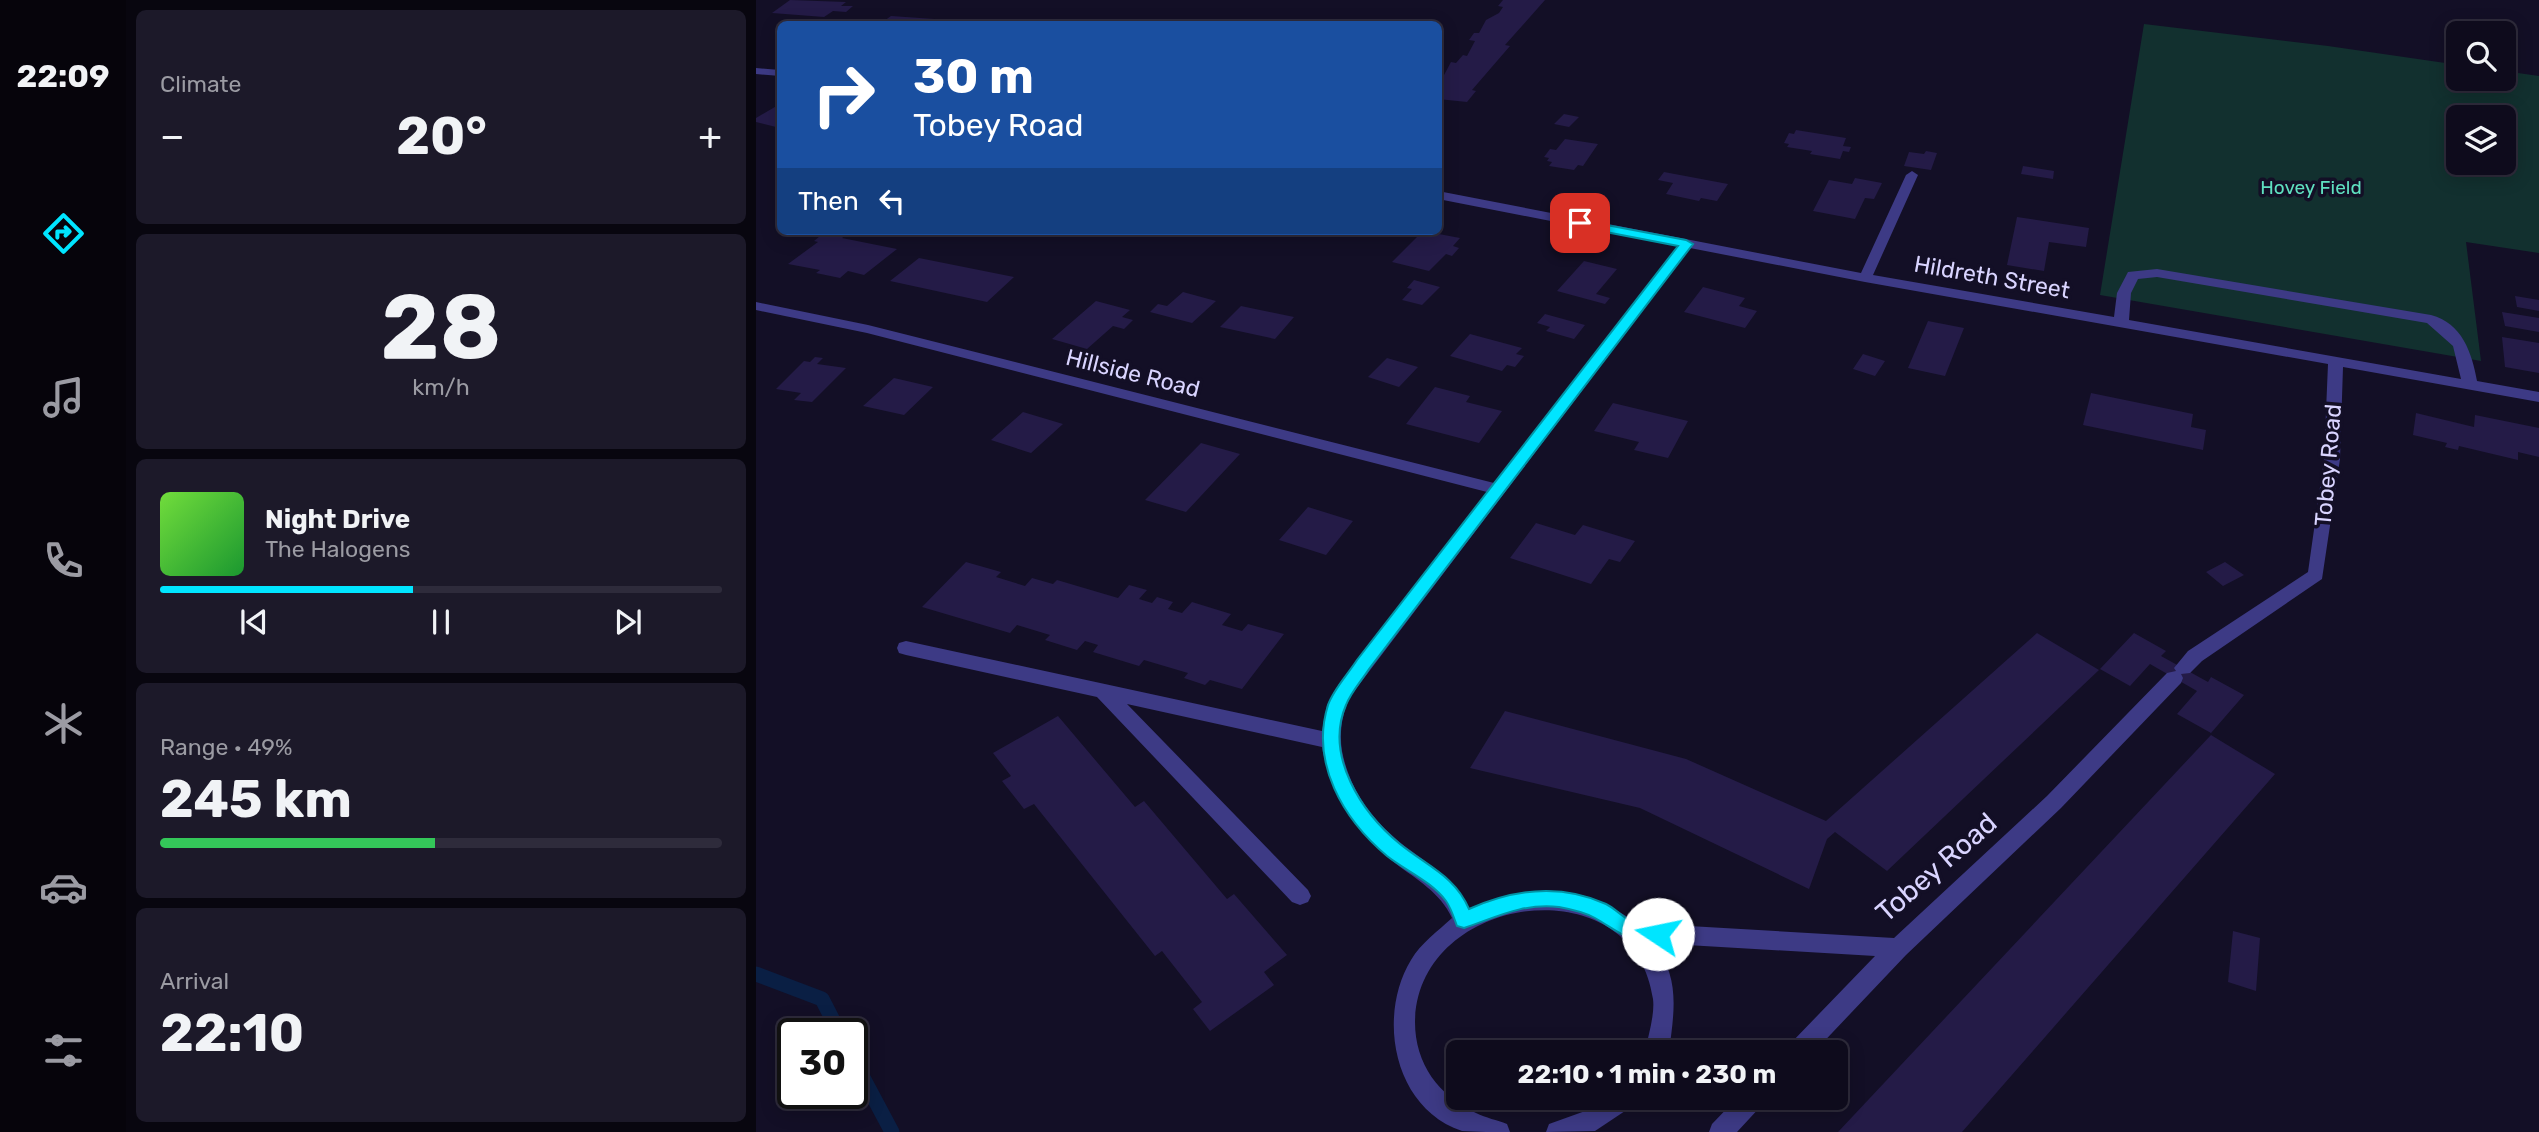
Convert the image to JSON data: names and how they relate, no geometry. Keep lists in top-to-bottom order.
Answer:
{
  "streets": {
    "street": ["Hildreth Street", "Hillside Road", "Tobey Road"]
  },
  "crossings": [
    ["Hildreth Street", "Tobey Road"]
  ],
  "parks": ["Hovey Field"],
  "page": {
    "tabs": "22:09",
    "tile": [
      "Climate",
      ["28", "km/h"],
      ["Range · 49%", "245 km"],
      ["Arrival", "22:10"]
    ],
    "turn": ["30 m", "Tobey Road"],
    "heat": ["−", "20°", "+"],
    "then": "Then",
    "song": ["Night Drive", "The Halogens"],
    "limit": "30",
    "trip": "22:10 · 1 min · 230 m"
  }
}
